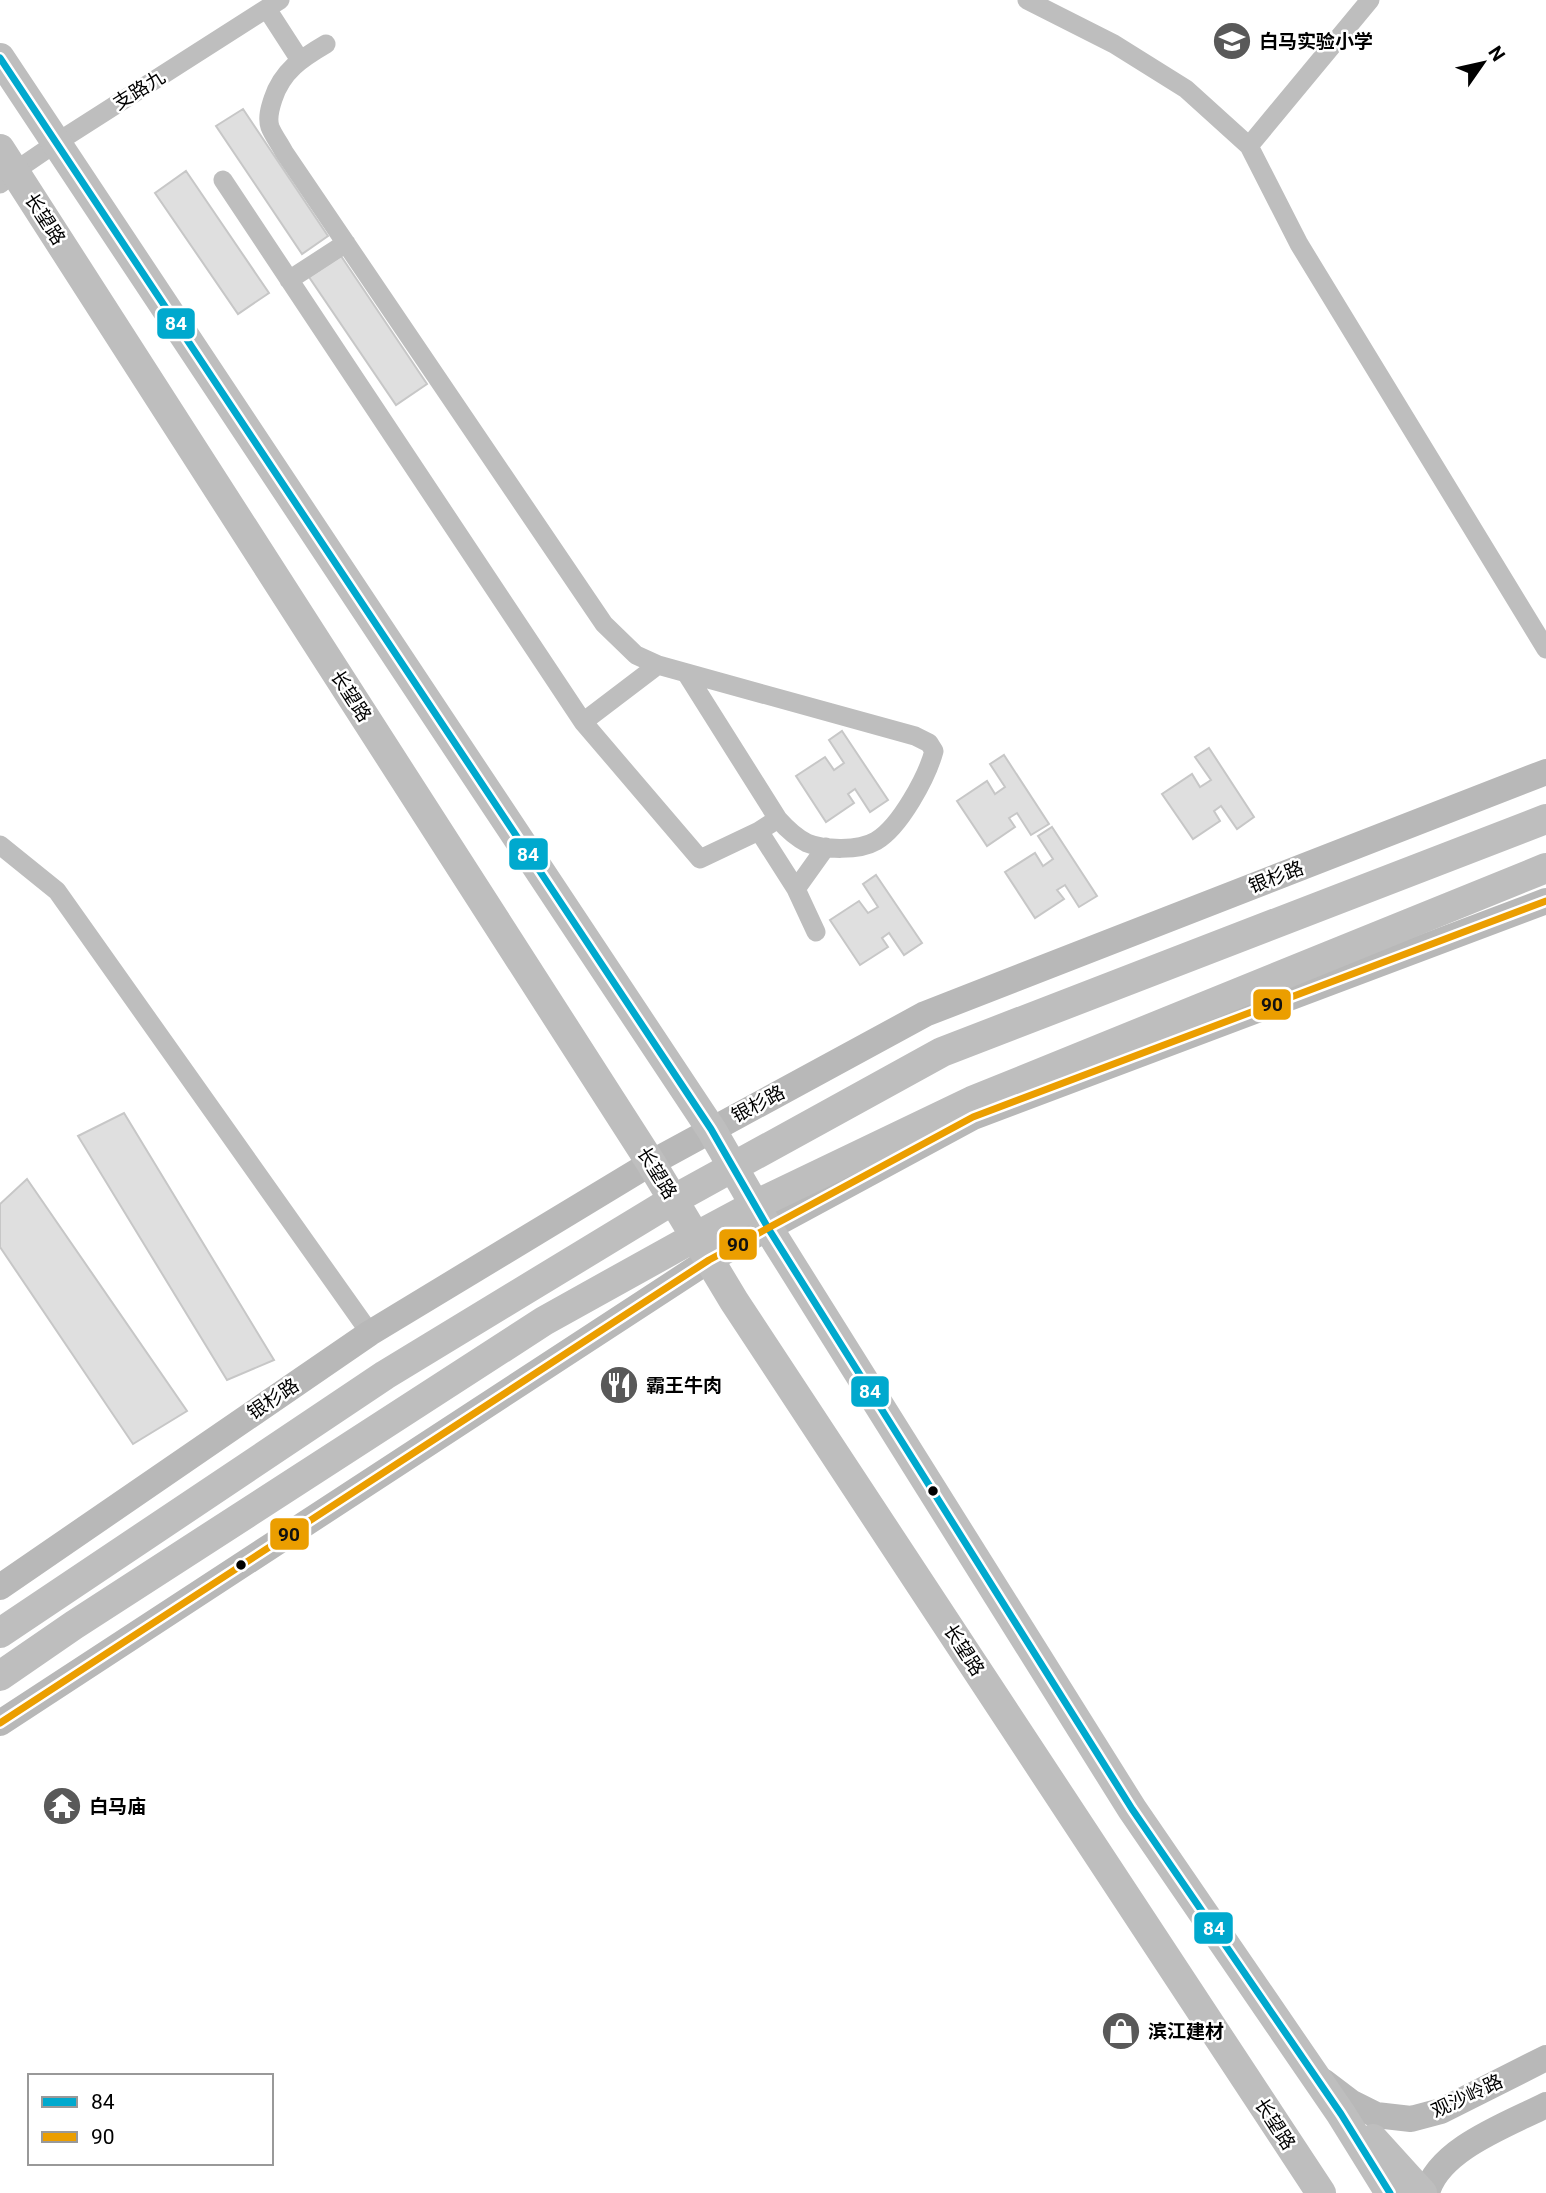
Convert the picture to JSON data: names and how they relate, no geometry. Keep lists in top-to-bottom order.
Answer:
{
  "streets": {
    "main road": ["长望路"],
    "street": ["支路九", "银杉路", "观沙岭路"]
  },
  "crossings": [
    ["支路九", "长望路"],
    ["长望路", "银杉路"]
  ],
  "places": {
    "school or university": ["白马实验小学"],
    "restaurant": ["霸王牛肉"],
    "temple": ["白马庙"],
    "shop": ["滨江建材"]
  },
  "lines": ["transit line 84", "transit line 90"],
  "legend": ["84", "90"],
  "north": "top right"
}
